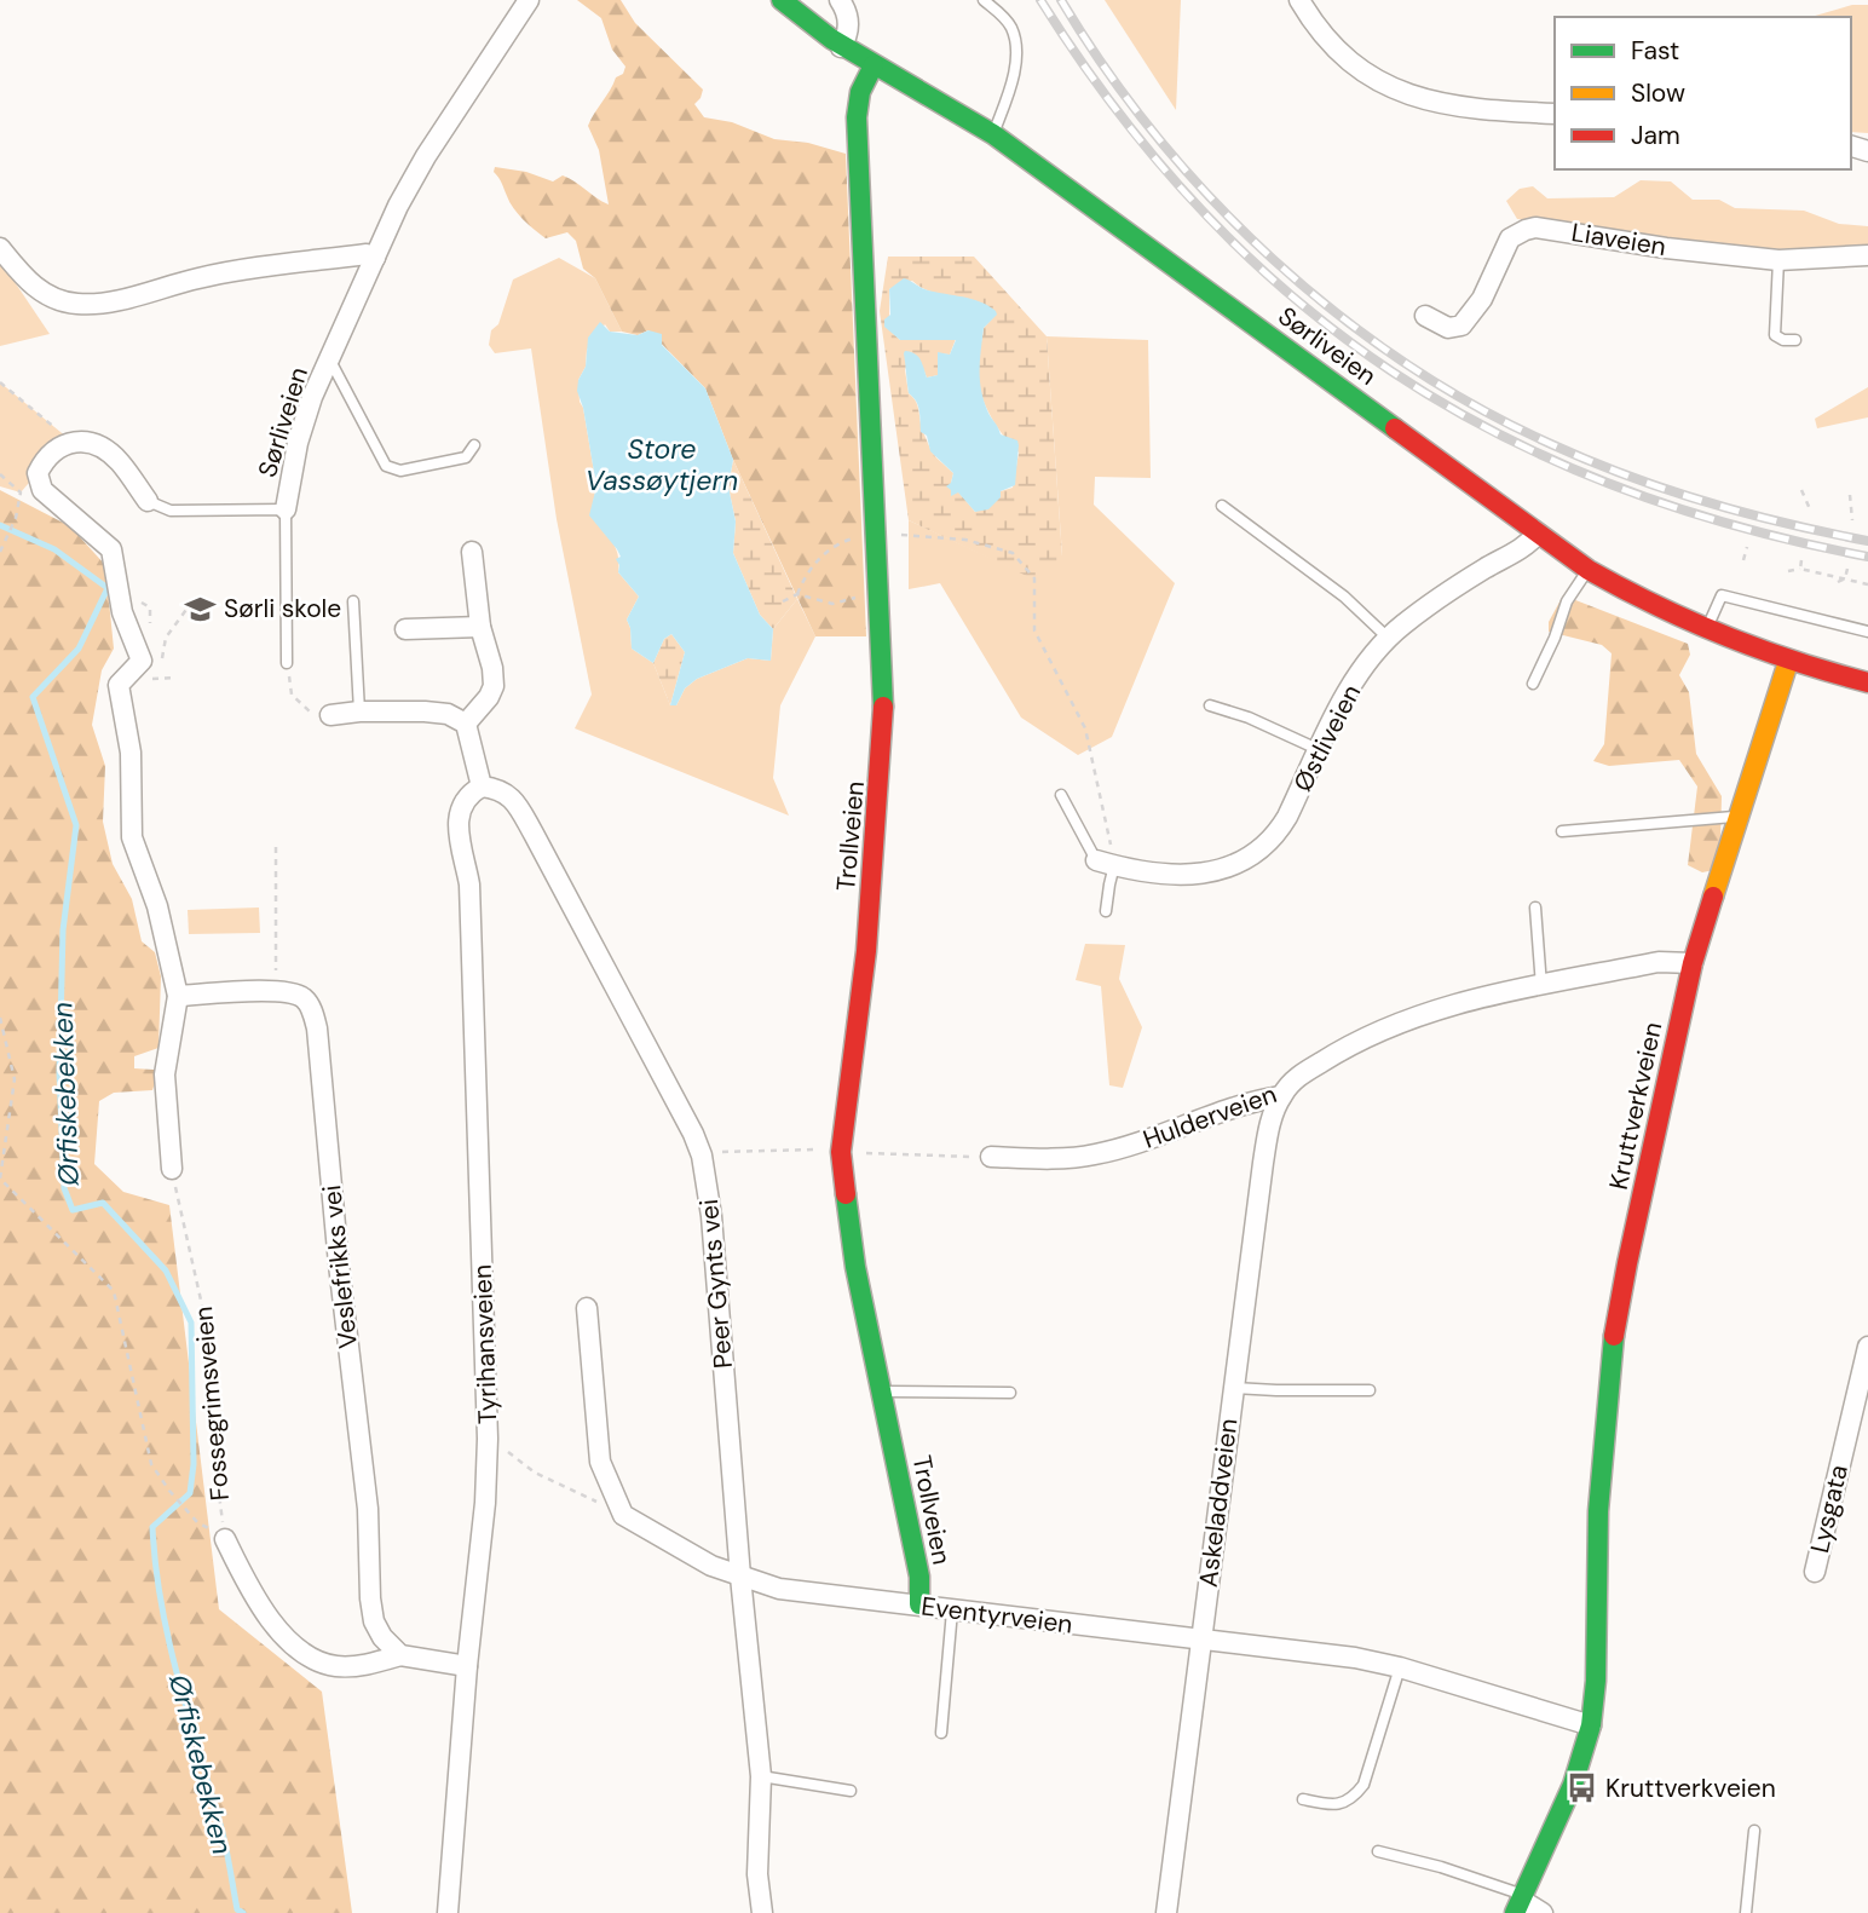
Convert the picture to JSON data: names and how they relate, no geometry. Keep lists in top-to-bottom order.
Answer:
{
  "streets": {
    "street": [
      "Liaveien",
      "Sørliveien",
      "Østliveien",
      "Trollveien",
      "Kruttverkveien",
      "Hulderveien",
      "Veslefrikks vei",
      "Peer Gynts vei",
      "Tyrihansveien",
      "Askeladdveien",
      "Lysgata",
      "Eventyrveien"
    ],
    "path": ["Fossegrimsveien"]
  },
  "crossings": [
    ["Sørliveien", "Østliveien"],
    ["Sørliveien", "Trollveien"],
    ["Sørliveien", "Kruttverkveien"],
    ["Trollveien", "Eventyrveien"],
    ["Kruttverkveien", "Hulderveien"],
    ["Kruttverkveien", "Eventyrveien"],
    ["Hulderveien", "Askeladdveien"],
    ["Peer Gynts vei", "Tyrihansveien"],
    ["Peer Gynts vei", "Eventyrveien"],
    ["Askeladdveien", "Eventyrveien"]
  ],
  "water": ["Store Vassøytjern", "Ørfiskebekken"],
  "places": {
    "school or university": ["Sørli skole"],
    "bus stop": ["Kruttverkveien"]
  },
  "legend": ["Fast", "Slow", "Jam"]
}
